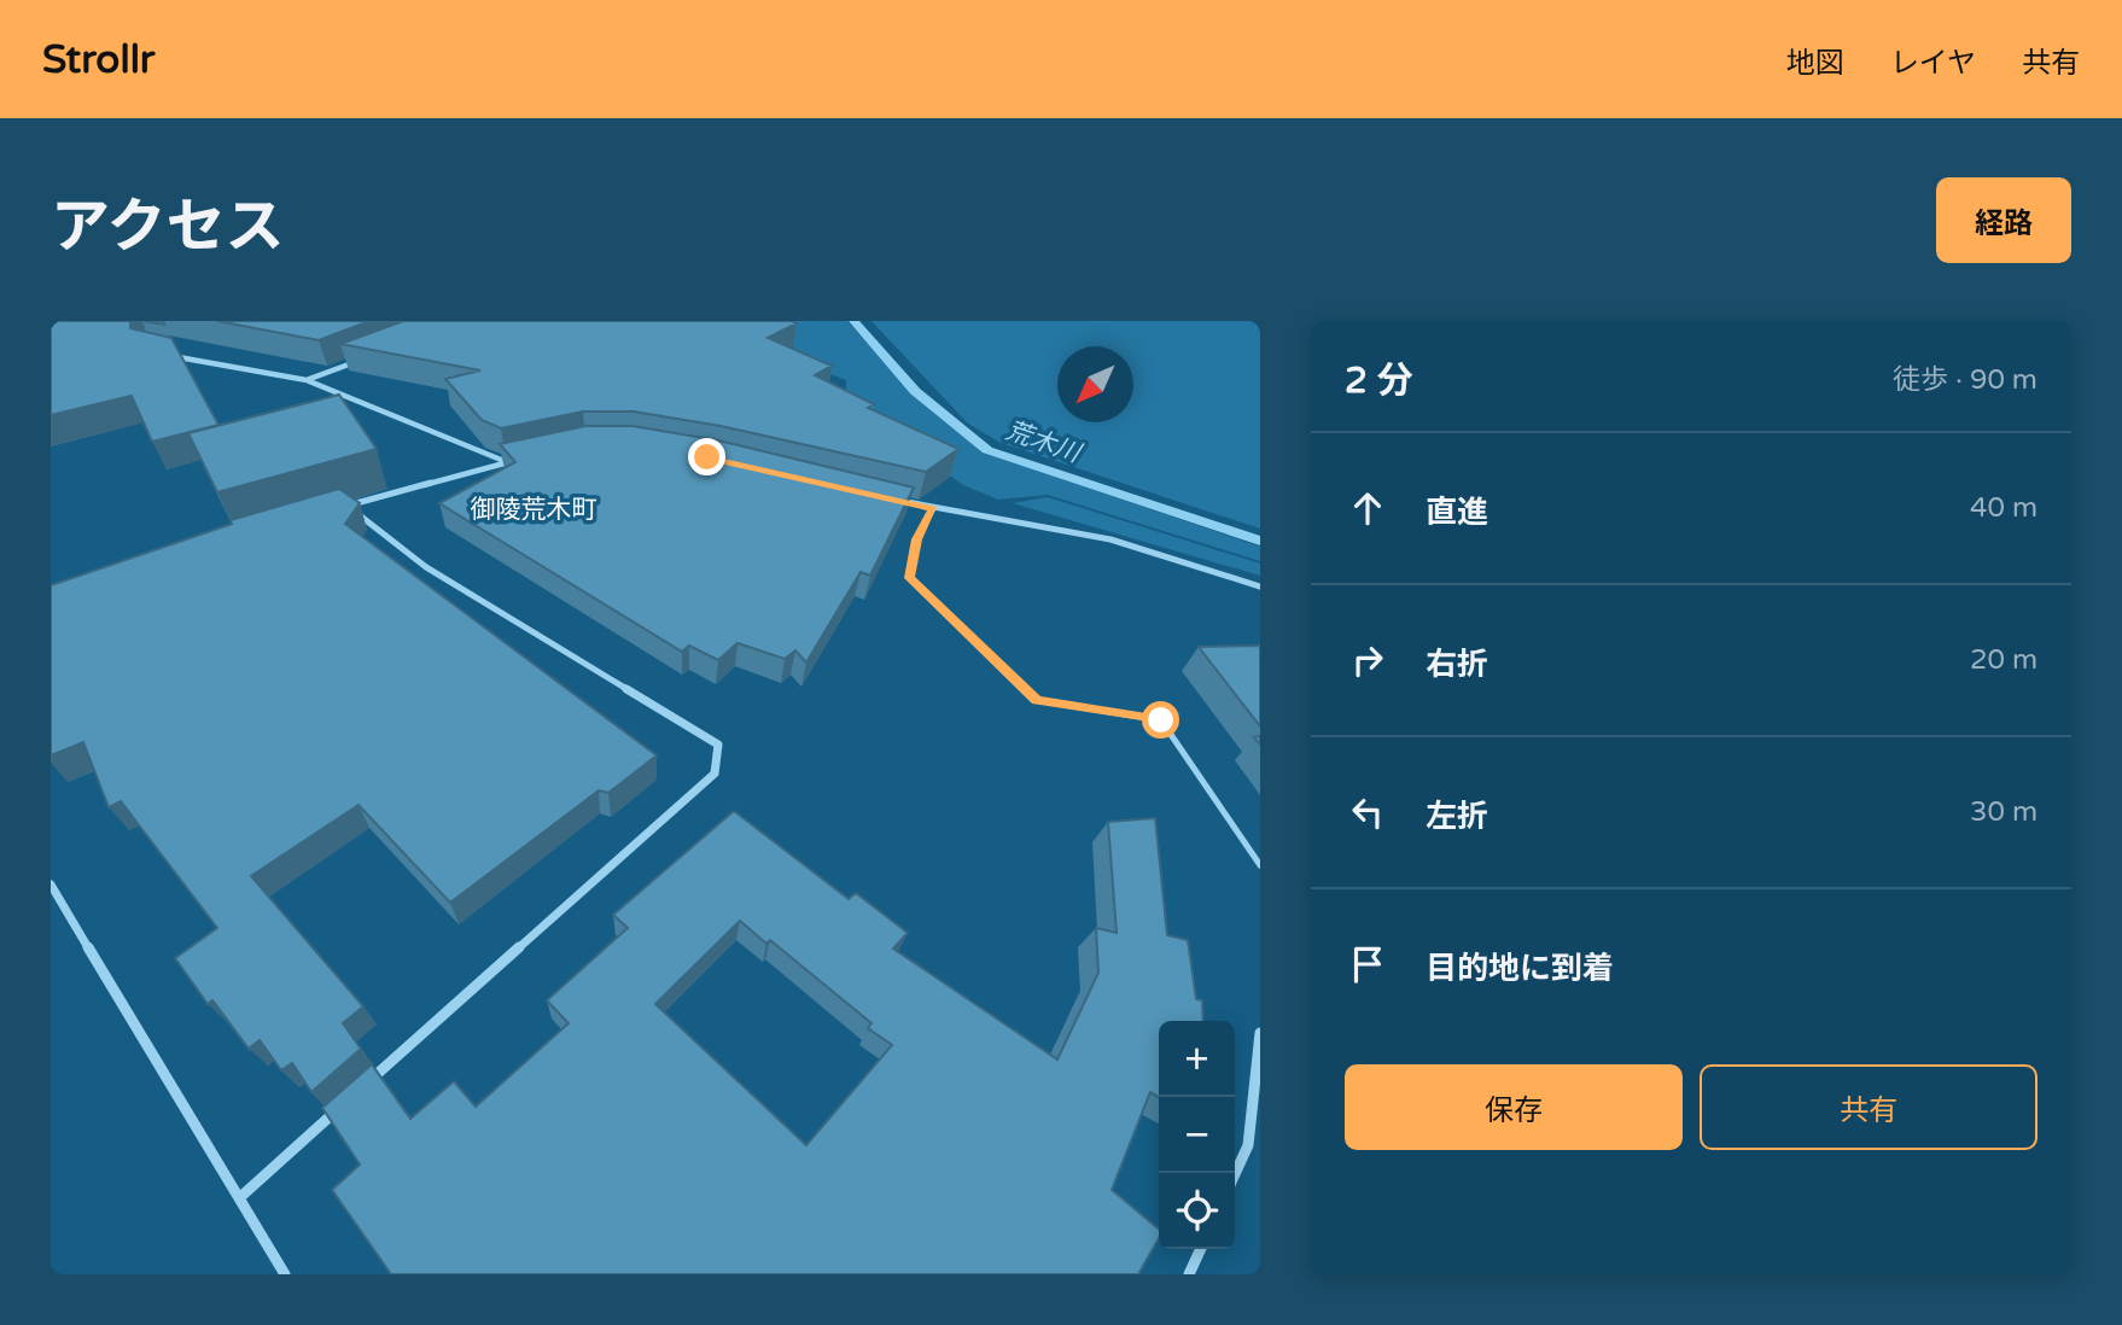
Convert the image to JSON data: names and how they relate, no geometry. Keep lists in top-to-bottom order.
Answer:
{
  "districts": ["御陵荒木町"],
  "water": ["荒木川"],
  "north": "bottom left",
  "page": {
    "header": "Strollr",
    "nav": ["地図", "レイヤ", "共有"],
    "title": "アクセス",
    "buttons": [
      "経路",
      ["保存", "共有"]
    ],
    "heading": ["2 分", "徒歩 · 90 m"],
    "list": [
      ["直進", "40 m"],
      ["右折", "20 m"],
      ["左折", "30 m"],
      "目的地に到着"
    ],
    "map_buttons": ["+", "−"]
  }
}
